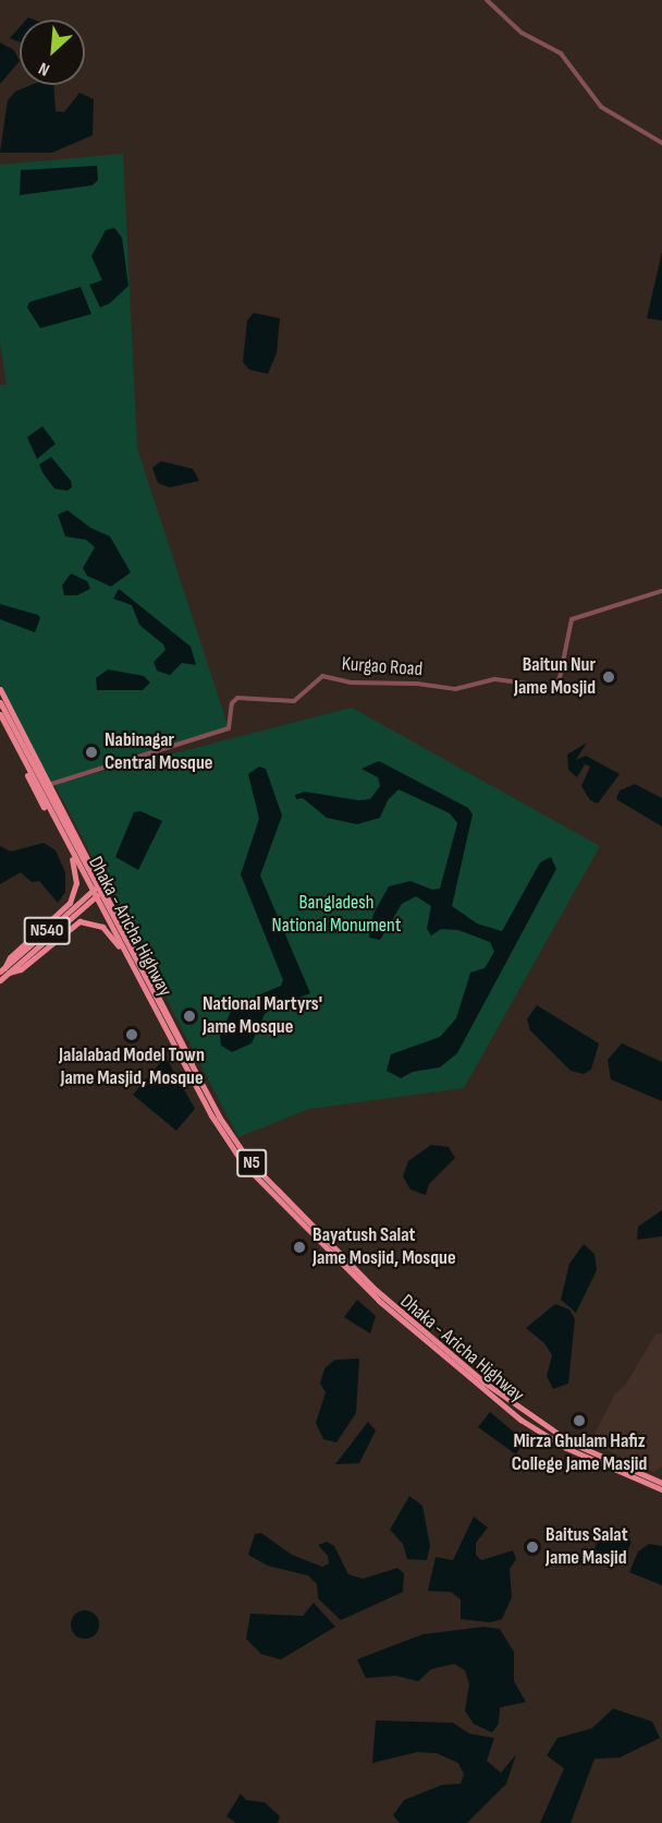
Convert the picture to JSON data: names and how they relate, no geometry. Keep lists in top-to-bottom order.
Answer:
{
  "streets": {
    "highway": ["Dhaka - Aricha Highway", "N540", "N5"],
    "street": ["Kurgao Road"]
  },
  "crossings": [
    ["Dhaka - Aricha Highway", "N540"],
    ["Dhaka - Aricha Highway", "N5"],
    ["N540", "N5"]
  ],
  "parks": ["Bangladesh National Monument"],
  "places": [
    "Baitun Nur Jame Mosjid",
    "Nabinagar Central Mosque",
    "National Martyrs' Jame Mosque",
    "Jalalabad Model Town Jame Masjid, Mosque",
    "Bayatush Salat Jame Mosjid, Mosque",
    "Mirza Ghulam Hafiz College Jame Masjid",
    "Baitus Salat Jame Masjid"
  ],
  "north": "bottom left"
}
